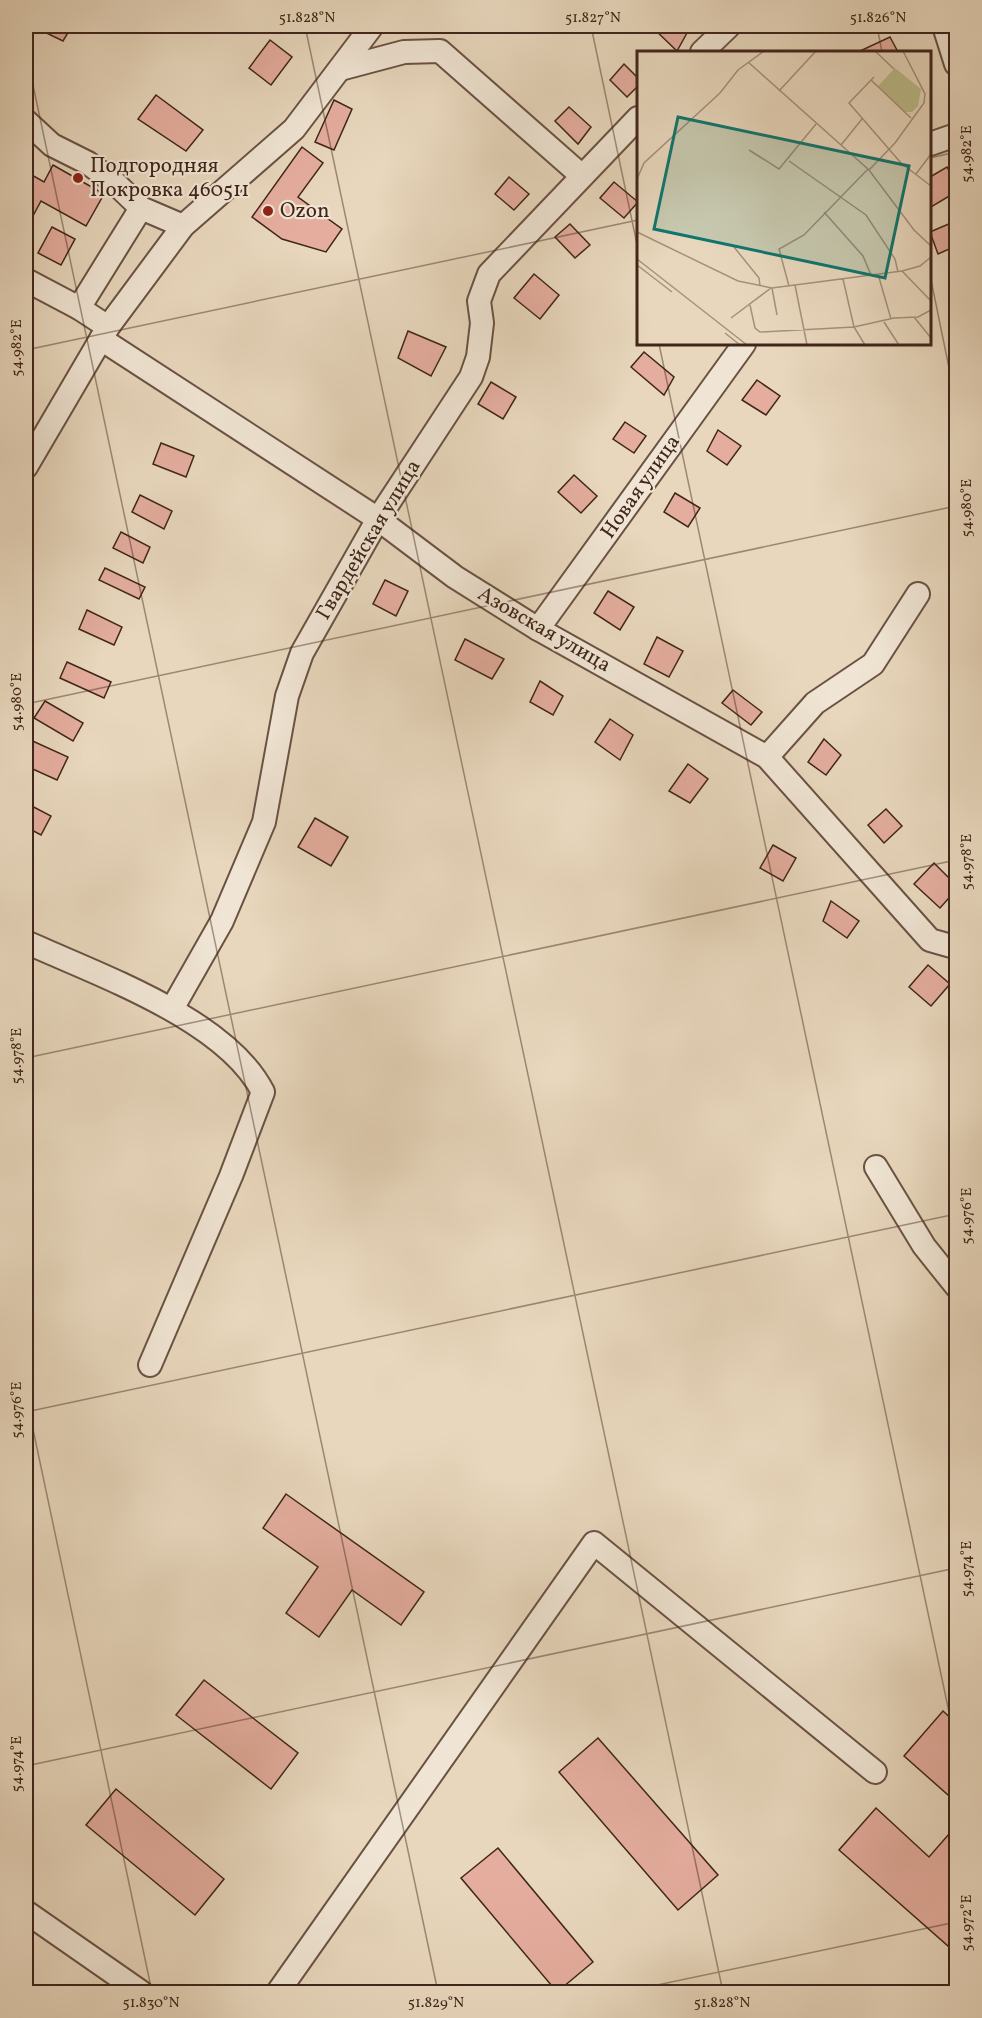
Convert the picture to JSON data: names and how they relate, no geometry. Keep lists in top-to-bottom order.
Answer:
{
  "streets": {
    "street": ["Новая улица", "Гвардейская улица", "Азовская улица"]
  },
  "crossings": [
    ["Новая улица", "Азовская улица"],
    ["Гвардейская улица", "Азовская улица"]
  ],
  "places": ["Подгородняя Покровка 460511", "Ozon"],
  "coordinates": [
    "51.828°N",
    "51.827°N",
    "51.826°N",
    "54.982°E",
    "54.980°E",
    "54.978°E",
    "54.976°E",
    "54.974°E",
    "54.972°E",
    "51.830°N",
    "51.829°N"
  ]
}
